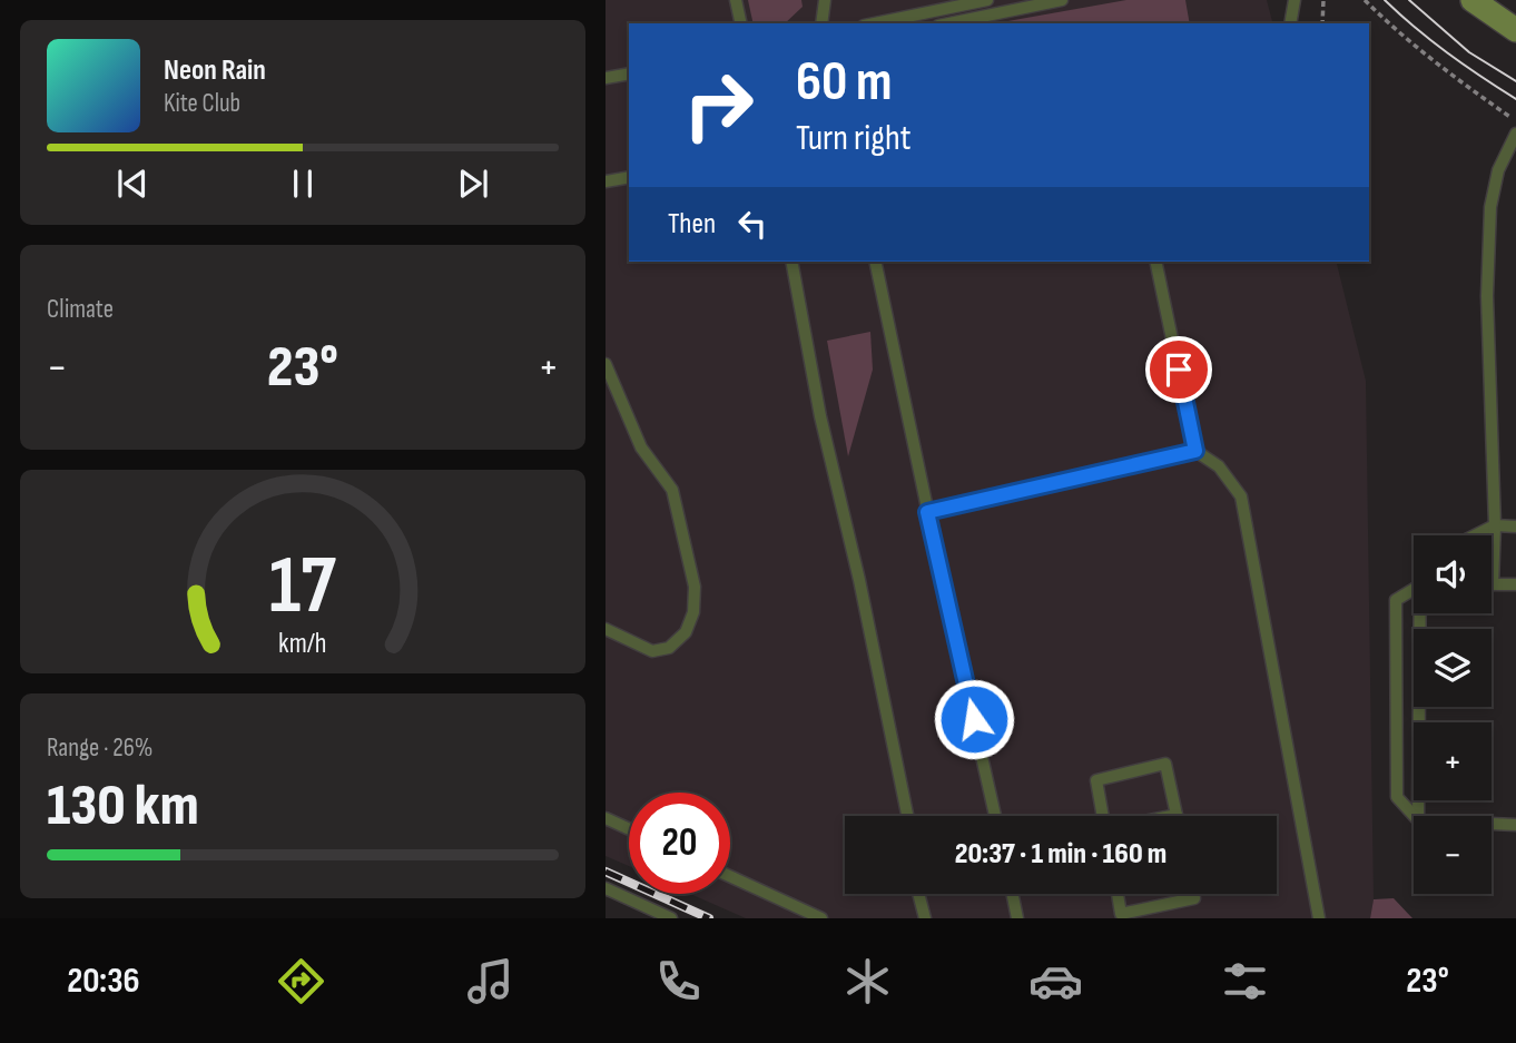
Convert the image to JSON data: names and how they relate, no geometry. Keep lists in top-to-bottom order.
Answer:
{
  "page": {
    "turn": ["60 m", "Turn right"],
    "song": ["Neon Rain", "Kite Club"],
    "then": "Then",
    "tile": [
      "Climate",
      ["Range · 26%", "130 km"]
    ],
    "heat": ["−", "23°", "+"],
    "map_buttons": ["+", "−"],
    "limit": "20",
    "trip": "20:37 · 1 min · 160 m",
    "tabs": ["20:36", "23°"],
    "gauge": ["17", "km/h"]
  }
}
